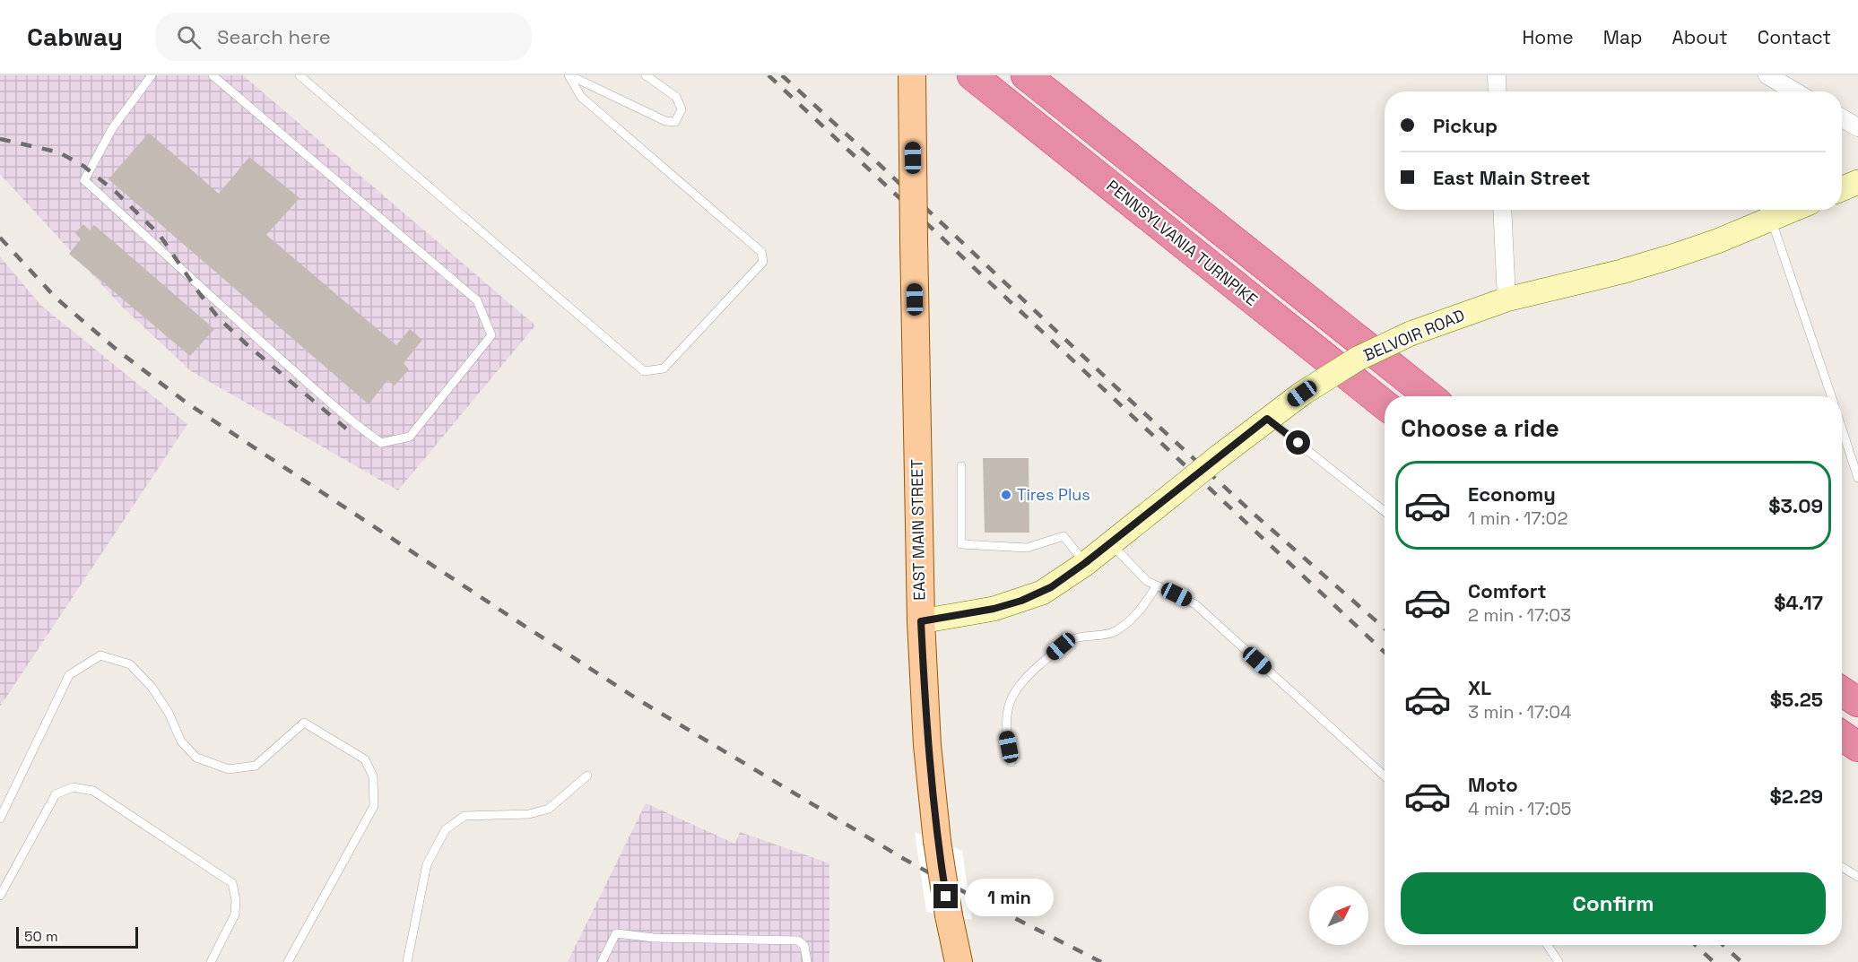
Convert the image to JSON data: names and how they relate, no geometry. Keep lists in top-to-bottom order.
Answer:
{
  "streets": {
    "highway": ["PENNSYLVANIA TURNPIKE"],
    "main road": ["EAST MAIN STREET"],
    "street": ["BELVOIR ROAD"]
  },
  "crossings": [
    ["BELVOIR ROAD", "EAST MAIN STREET"]
  ],
  "places": ["Tires Plus"],
  "scale_bar": "50 m",
  "north": "top right",
  "page": {
    "header": "Cabway",
    "search": "Search here",
    "nav": [
      "Home",
      "Map",
      "About",
      "Contact"
    ],
    "banner": ["Pickup", "East Main Street"],
    "heading": "Choose a ride",
    "list": [
      {
        "name": "Economy",
        "note": "1 min · 17:02",
        "value": "$3.09"
      },
      {
        "name": "Comfort",
        "note": "2 min · 17:03",
        "value": "$4.17"
      },
      {
        "name": "XL",
        "note": "3 min · 17:04",
        "value": "$5.25"
      },
      {
        "name": "Moto",
        "note": "4 min · 17:05",
        "value": "$2.29"
      }
    ],
    "buttons": "Confirm",
    "bubble": "1 min",
    "scale": "50 m"
  }
}
